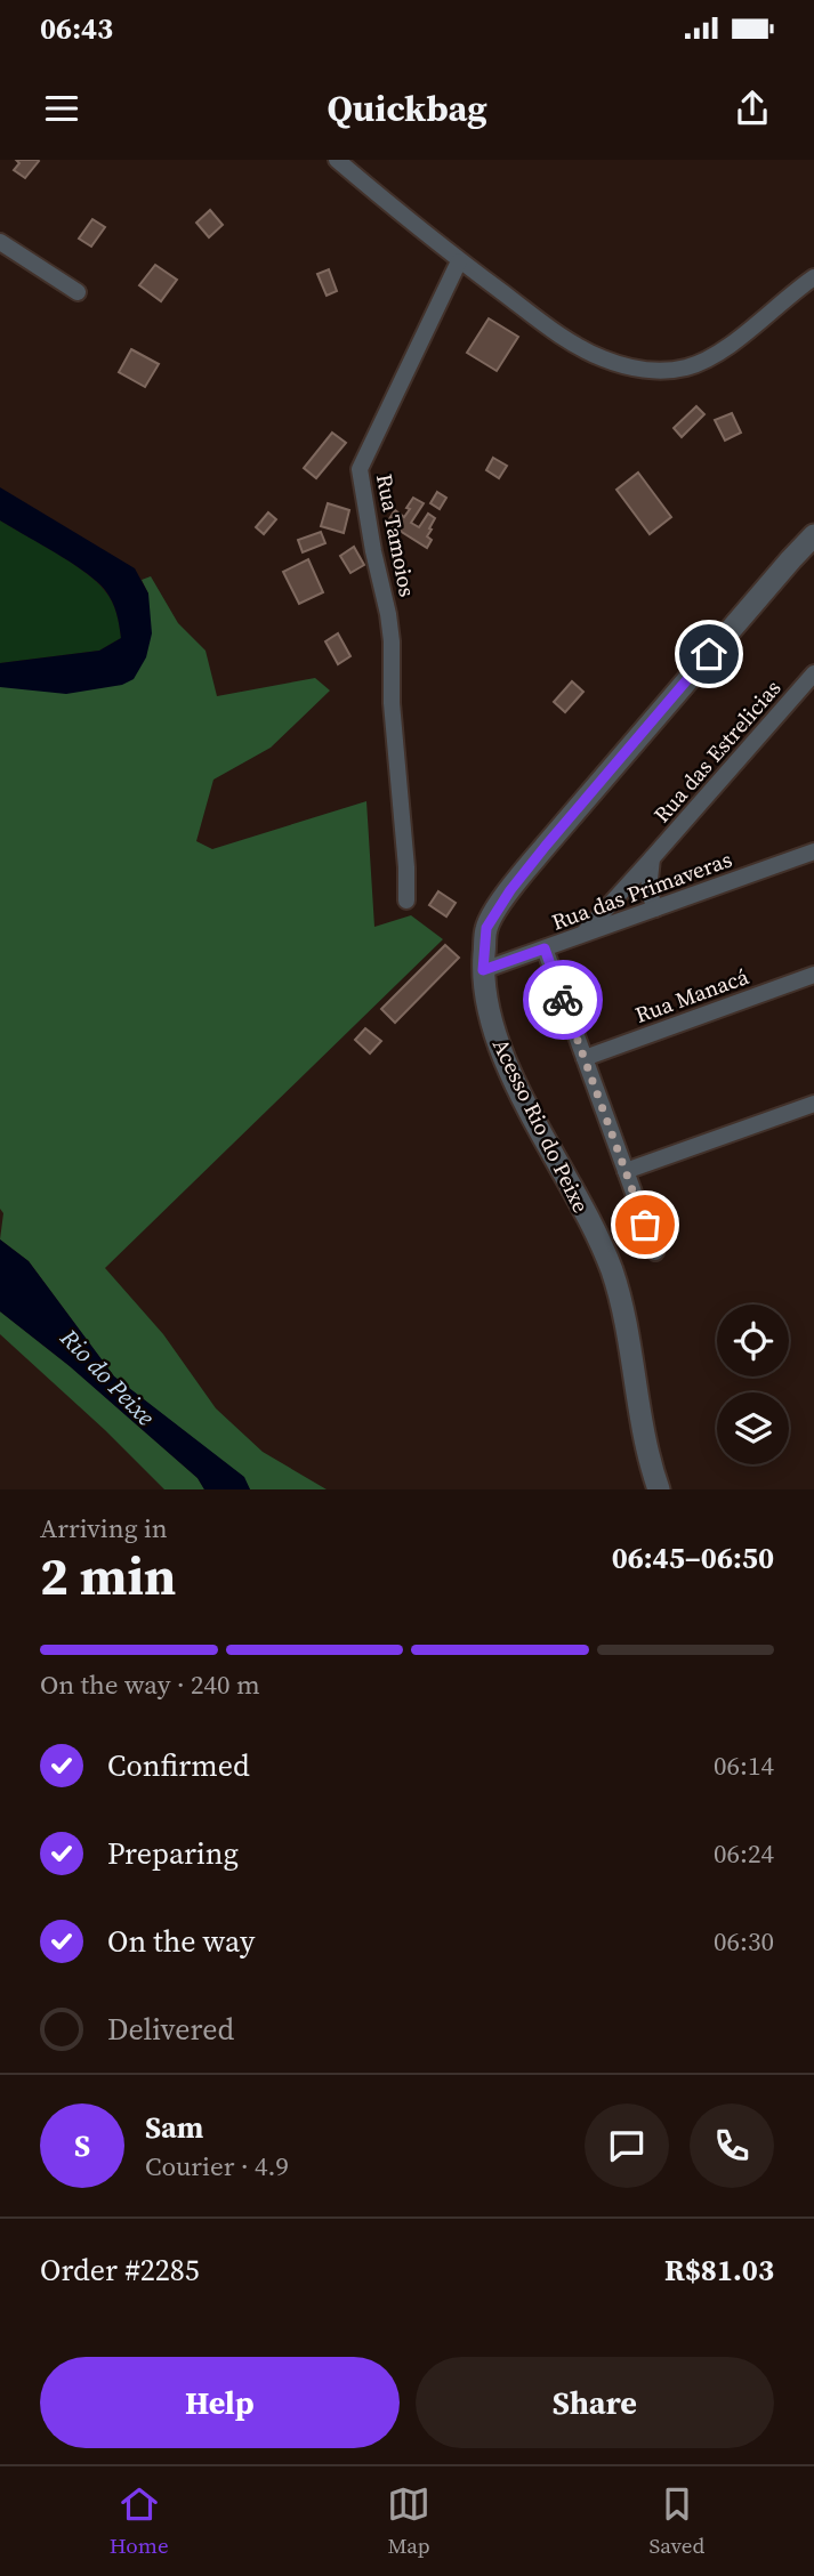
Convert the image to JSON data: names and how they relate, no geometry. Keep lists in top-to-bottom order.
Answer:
{
  "streets": {
    "street": [
      "Rua Tamoios",
      "Rua das Estrelicias",
      "Rua das Primaveras",
      "Rua Manacá",
      "Acesso Rio do Peixe"
    ]
  },
  "crossings": [
    ["Rua das Estrelicias", "Rua das Primaveras"],
    ["Rua das Primaveras", "Acesso Rio do Peixe"]
  ],
  "water": ["Rio do Peixe"],
  "page": {
    "status": "06:43",
    "header": "Quickbag",
    "heading": ["2 min", "Arriving in", "06:45–06:50"],
    "panel": [
      "Sam",
      "Courier · 4.9",
      "Order #2285",
      "R$81.03"
    ],
    "bar": "On the way · 240 m",
    "list": [
      ["Confirmed", "06:14"],
      ["Preparing", "06:24"],
      ["On the way", "06:30"],
      "Delivered"
    ],
    "round": "S",
    "buttons": ["Help", "Share"],
    "tabs": ["Home", "Map", "Saved"]
  }
}
